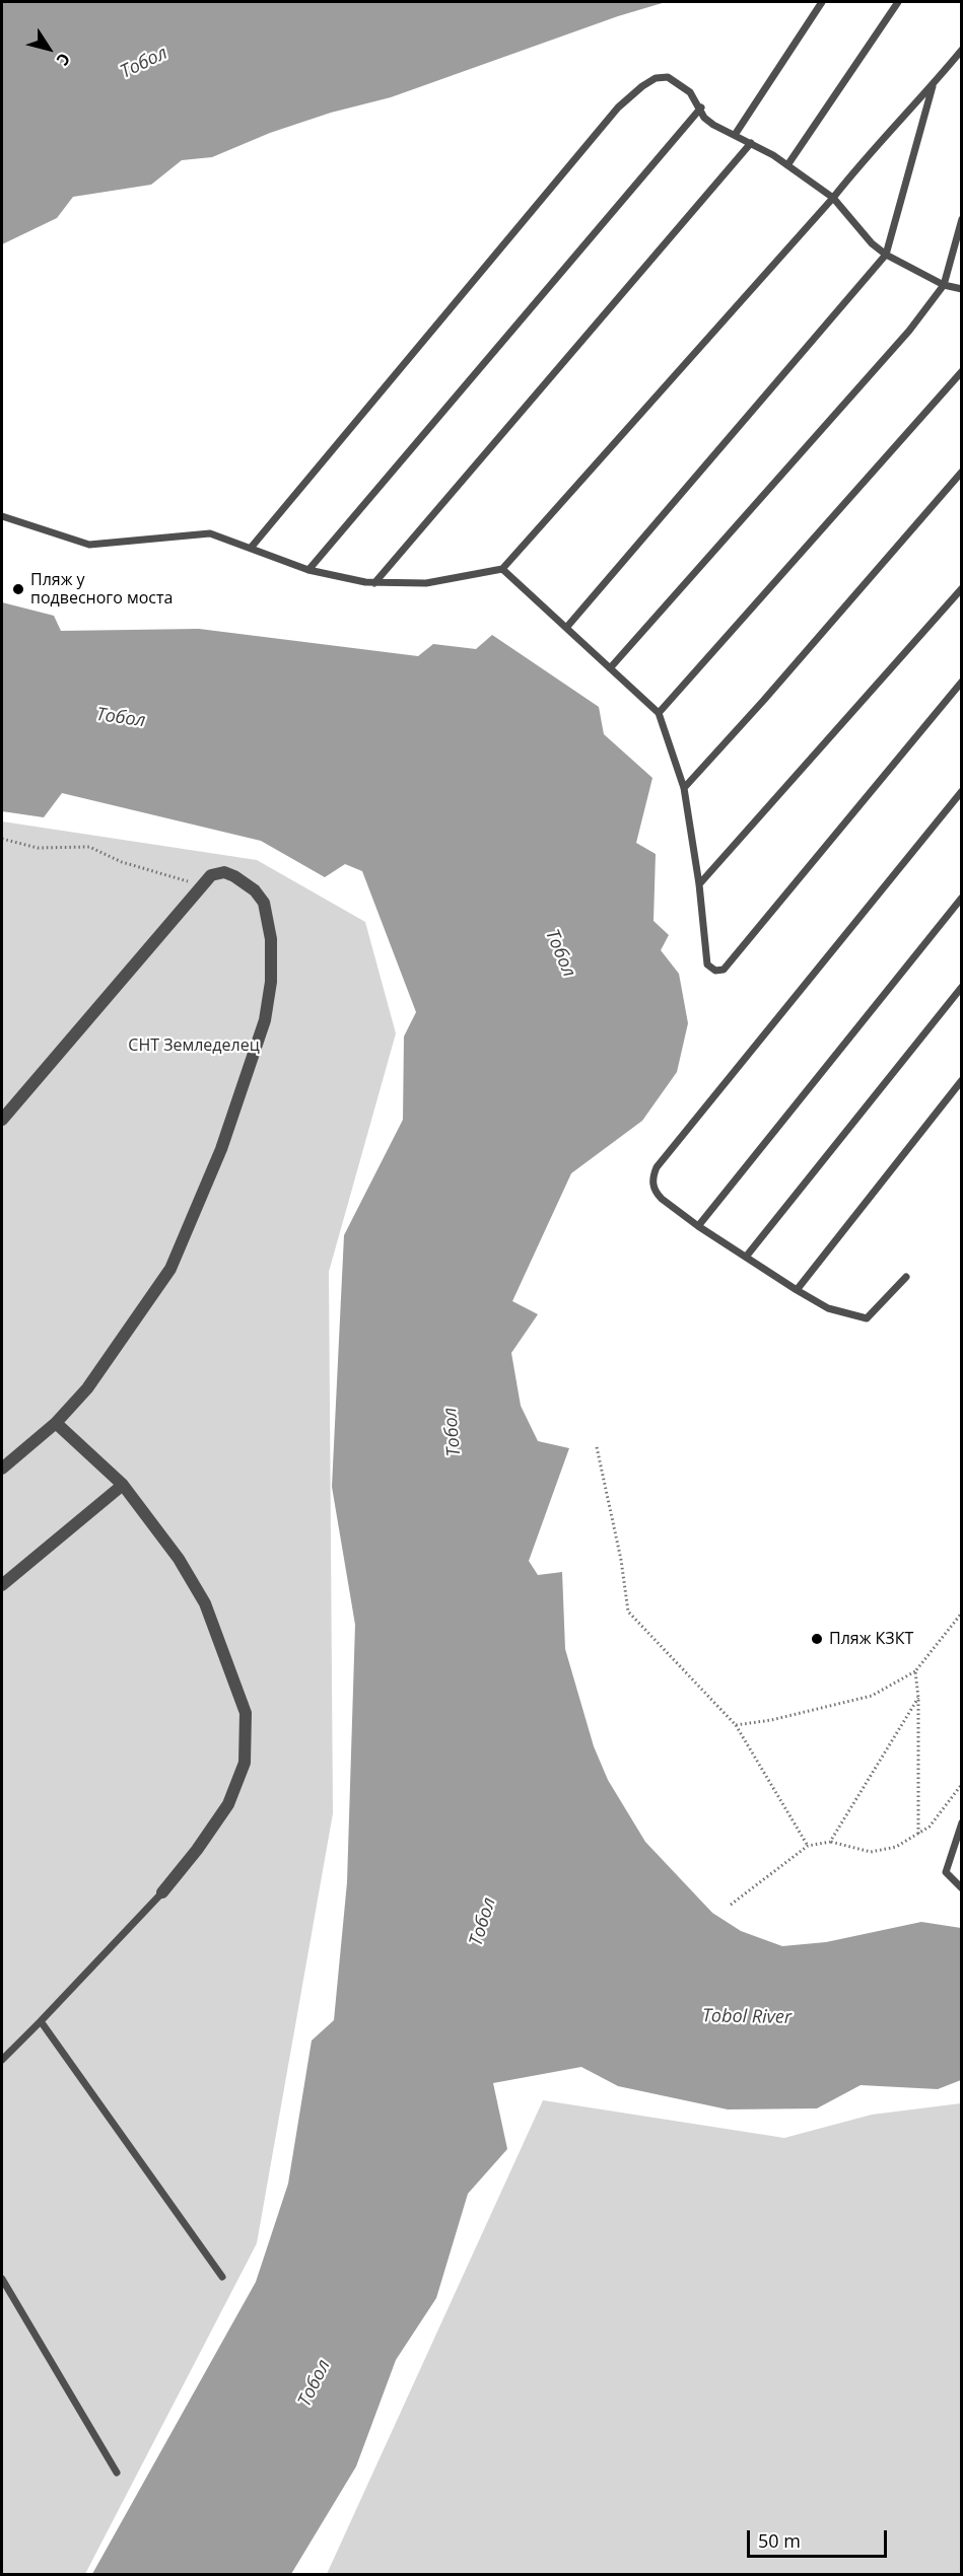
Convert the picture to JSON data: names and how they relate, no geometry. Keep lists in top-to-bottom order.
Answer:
{
  "water": ["Тобол", "Tobol River"],
  "parks": ["СНТ Земледелец"],
  "places": ["Пляж у подвесного моста", "Пляж КЗКТ"],
  "scale_bar": "50 m",
  "north": "bottom right"
}
